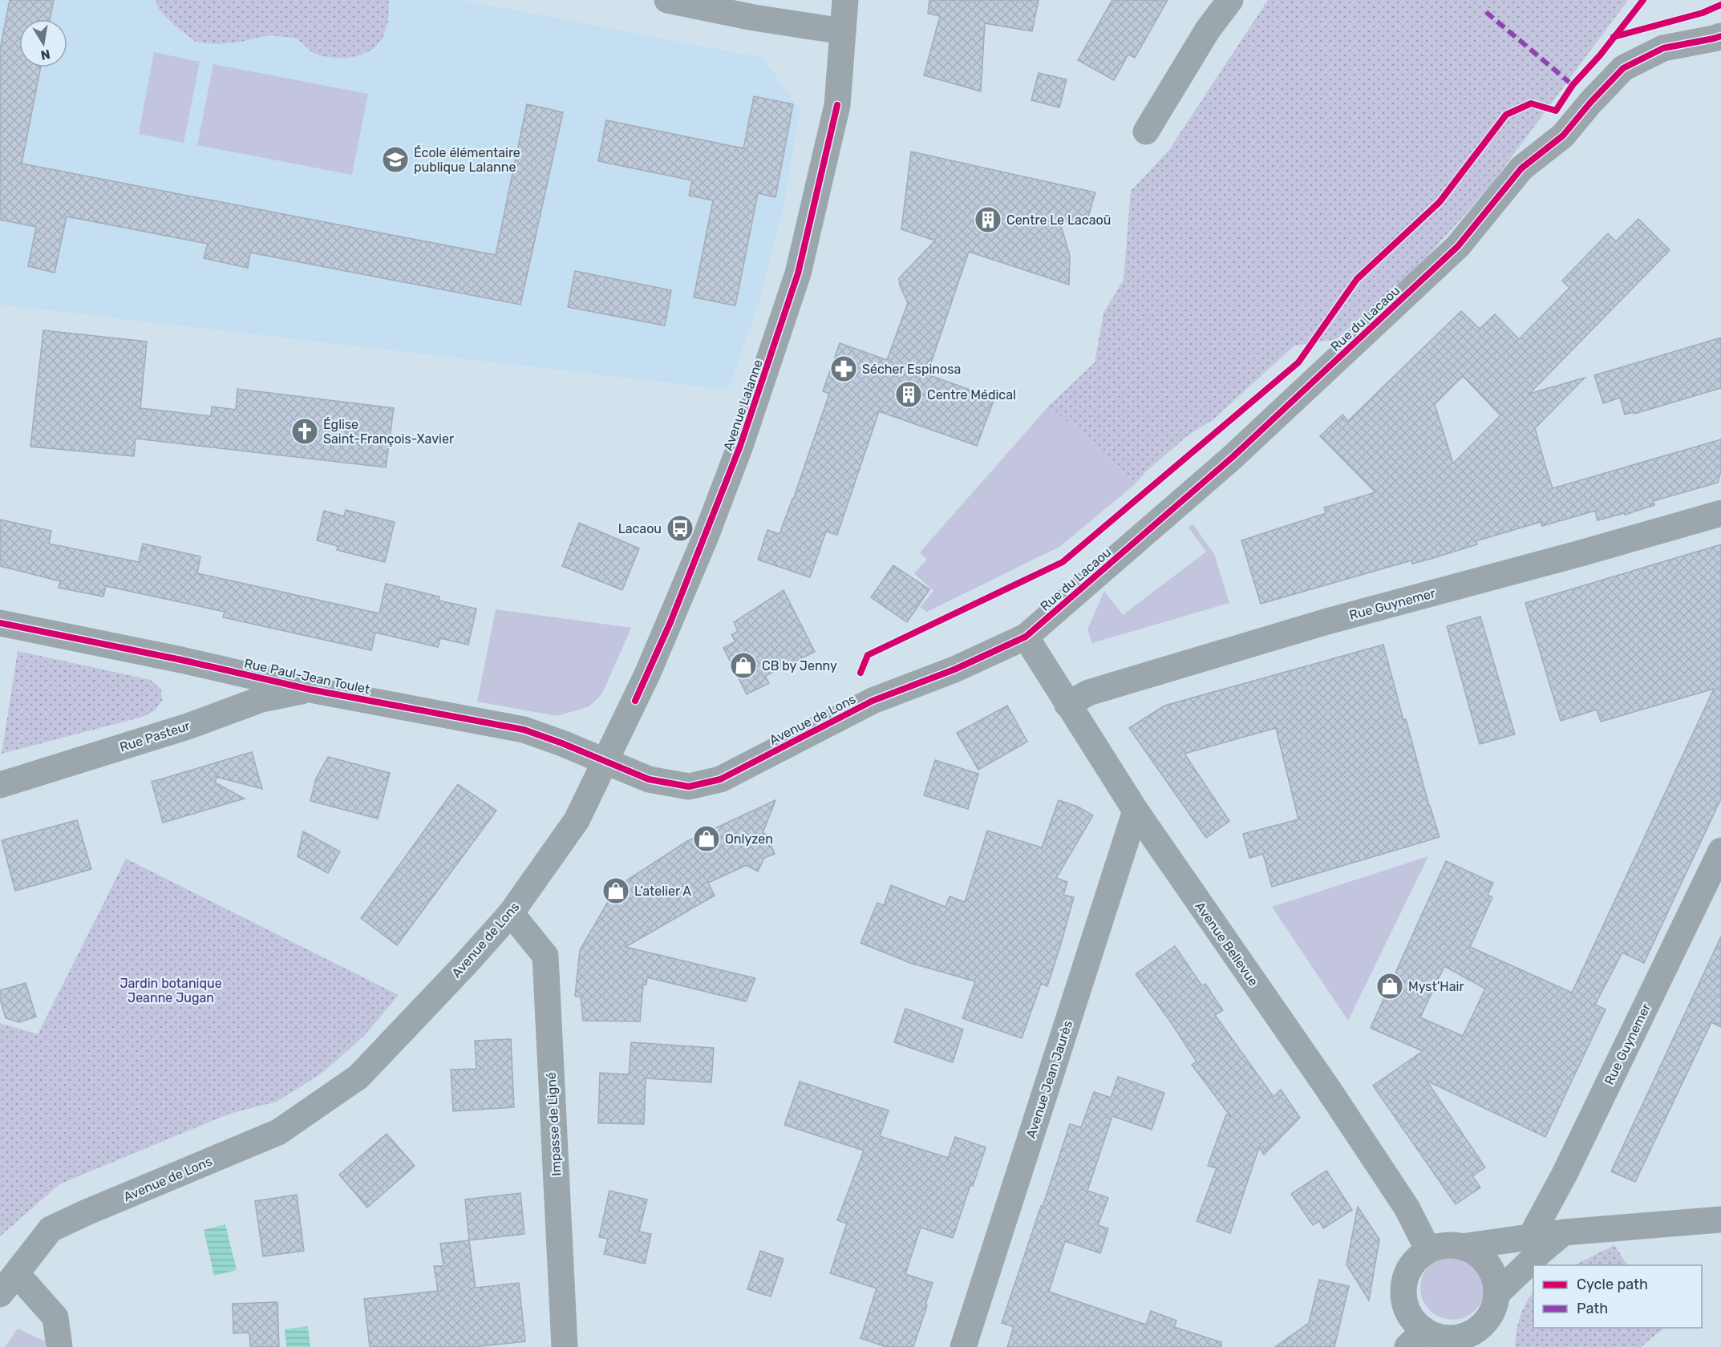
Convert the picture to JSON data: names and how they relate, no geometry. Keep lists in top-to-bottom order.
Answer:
{
  "streets": {
    "street": [
      "Rue du Lacaou",
      "Avenue Lalanne",
      "Rue Guynemer",
      "Rue Paul-Jean Toulet",
      "Avenue de Lons",
      "Rue Pasteur",
      "Avenue Bellevue",
      "Avenue Jean Jaurès",
      "Impasse de Ligné"
    ]
  },
  "crossings": [
    ["Rue du Lacaou", "Avenue de Lons"],
    ["Rue du Lacaou", "Avenue Bellevue"],
    ["Avenue Lalanne", "Rue Paul-Jean Toulet"],
    ["Avenue Lalanne", "Avenue de Lons"],
    ["Rue Guynemer", "Avenue Bellevue"],
    ["Rue Paul-Jean Toulet", "Avenue de Lons"],
    ["Rue Paul-Jean Toulet", "Rue Pasteur"],
    ["Avenue de Lons", "Avenue Bellevue"],
    ["Avenue de Lons", "Impasse de Ligné"],
    ["Avenue Bellevue", "Avenue Jean Jaurès"]
  ],
  "parks": ["Jardin botanique Jeanne Jugan"],
  "places": {
    "school or university": ["École élémentaire publique Lalanne"],
    "building": ["Centre Le Lacaoü", "Centre Médical"],
    "pharmacy": ["Sécher Espinosa"],
    "church": ["Église Saint-François-Xavier"],
    "bus stop": ["Lacaou"],
    "shop": [
      "CB by Jenny",
      "Onlyzen",
      "L’atelier A",
      "Myst’Hair"
    ]
  },
  "legend": ["Cycle path", "Path"],
  "north": "bottom"
}
